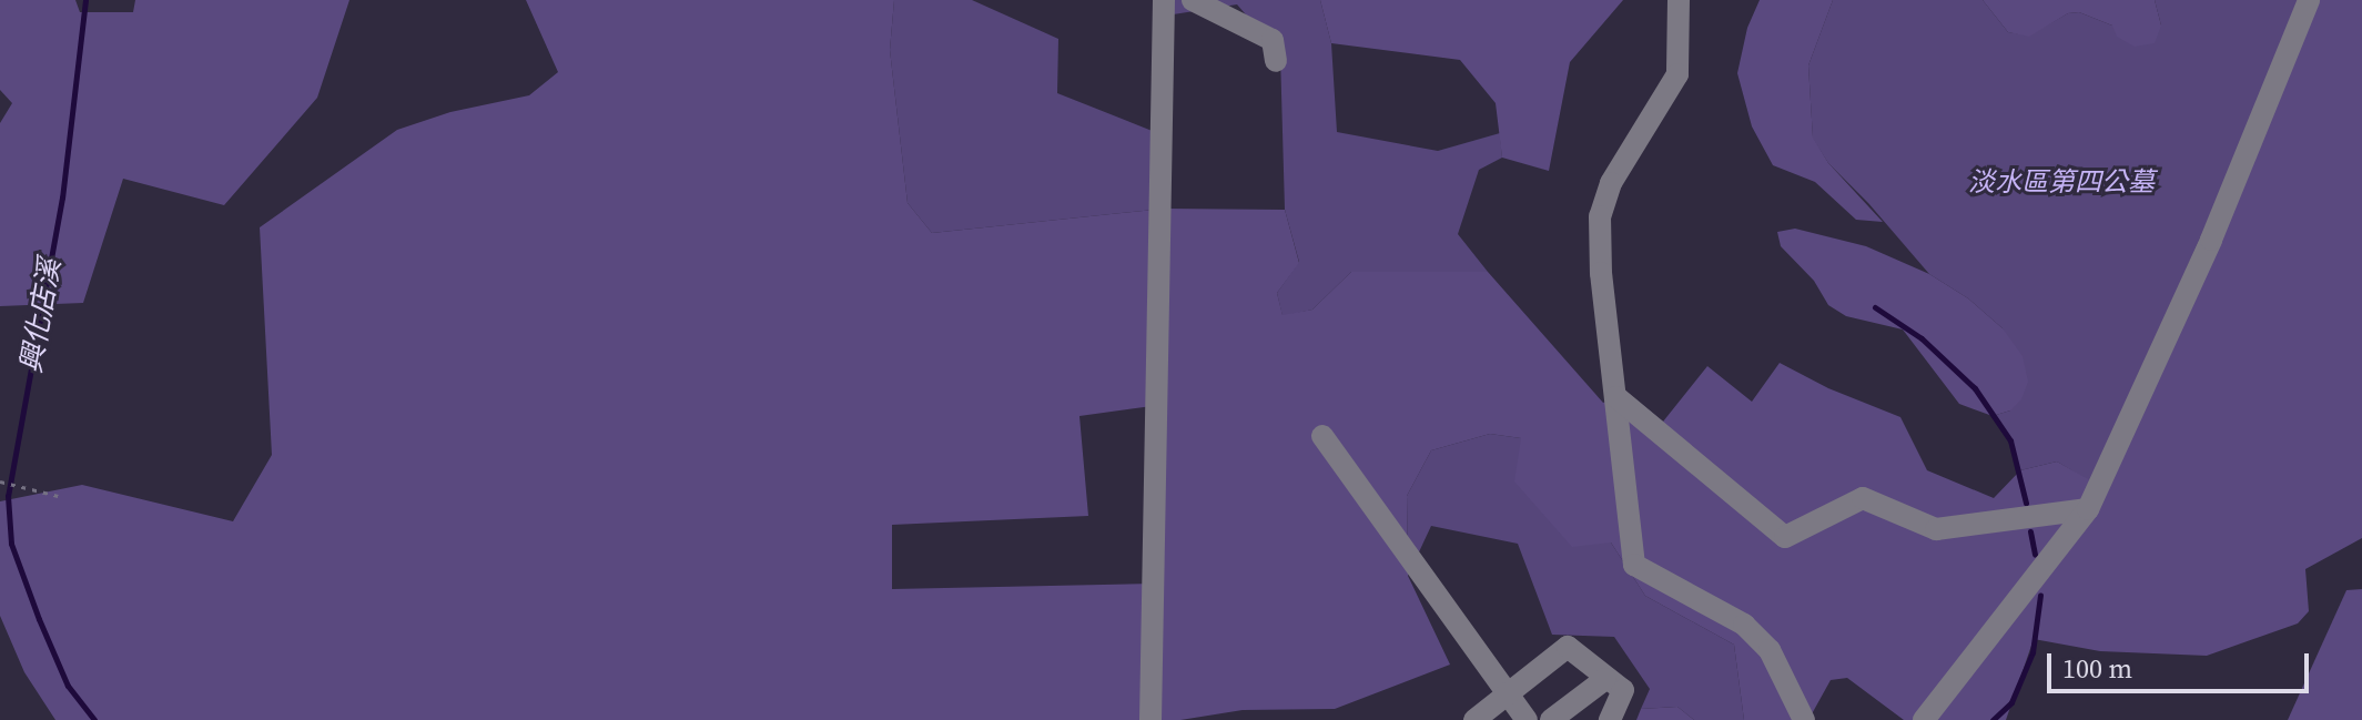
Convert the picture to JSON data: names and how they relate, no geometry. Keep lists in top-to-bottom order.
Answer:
{
  "water": ["興化店溪"],
  "parks": ["淡水區第四公墓"],
  "scale_bar": "100 m"
}
